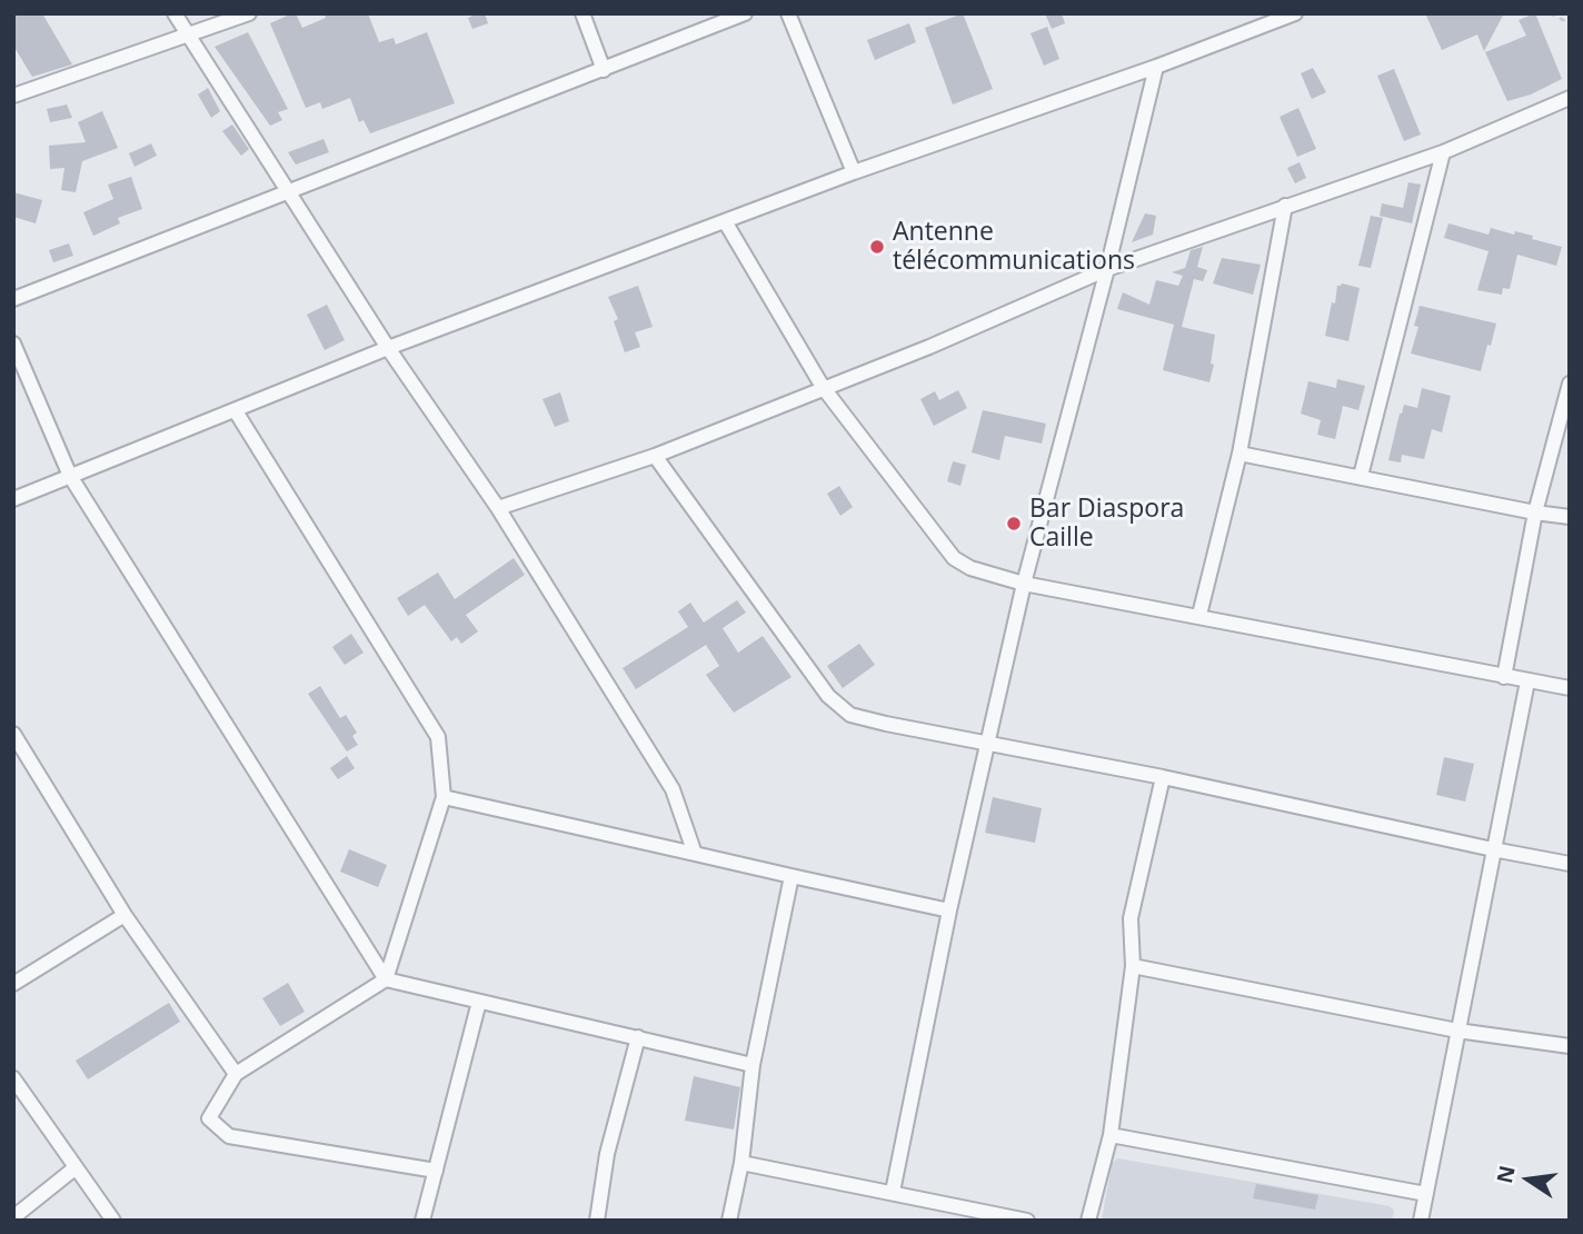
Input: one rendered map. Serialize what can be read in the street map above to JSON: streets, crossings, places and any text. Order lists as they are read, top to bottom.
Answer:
{
  "places": ["Antenne télécommunications", "Bar Diaspora Caille"],
  "north": "left"
}
